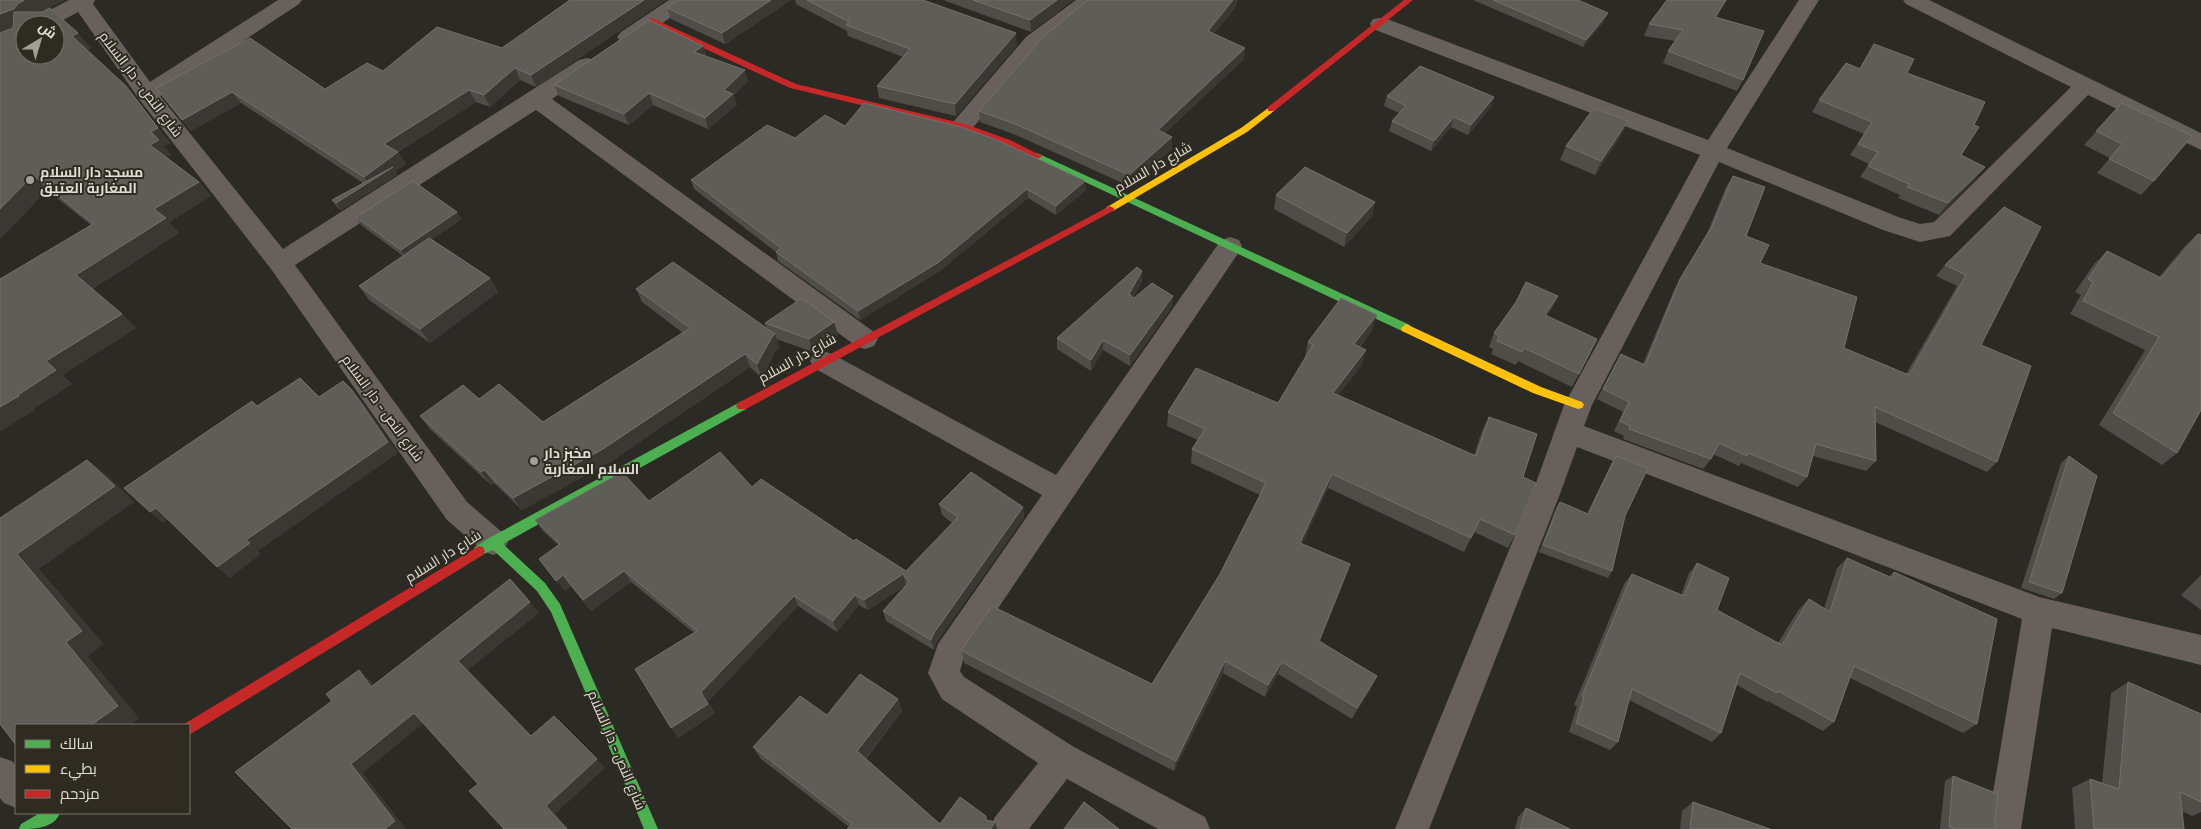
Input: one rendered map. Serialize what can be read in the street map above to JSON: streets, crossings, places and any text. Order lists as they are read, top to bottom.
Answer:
{
  "streets": {
    "street": ["شارع النص - دار السلام", "شارع دار السلام"]
  },
  "crossings": [
    ["شارع النص - دار السلام", "شارع دار السلام"]
  ],
  "places": ["مسجد دار السلام المغاربة العتيق", "مخبز دار السلام المغاربة"],
  "legend": ["سالك", "بطيء", "مزدحم"],
  "north": "top right"
}
